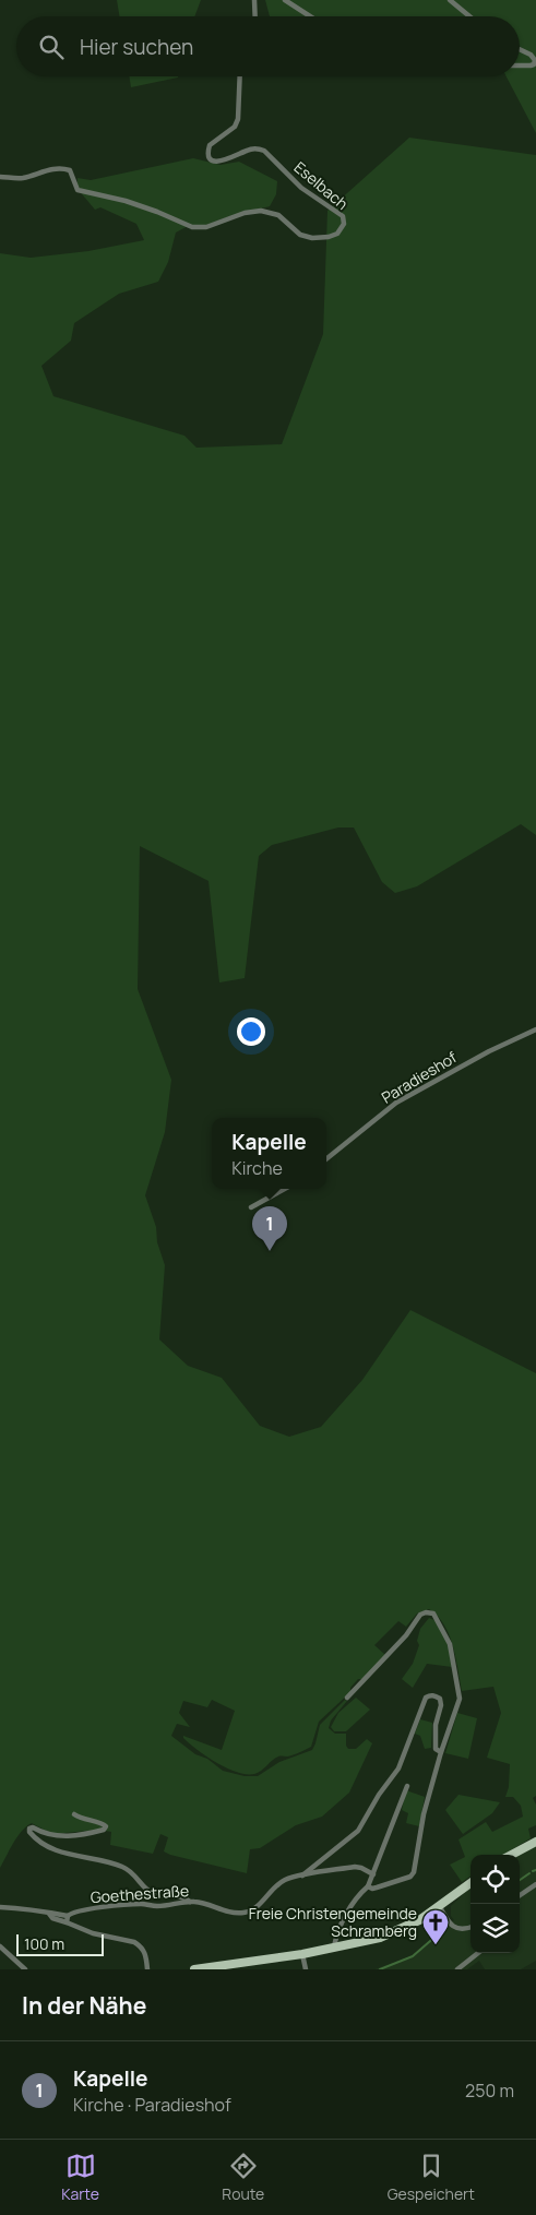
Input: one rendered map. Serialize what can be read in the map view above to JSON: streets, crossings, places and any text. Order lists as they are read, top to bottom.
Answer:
{
  "streets": {
    "street": ["Eselbach", "Paradieshof", "Goethestraße"]
  },
  "places": {
    "church": ["Freie Christengemeinde Schramberg"]
  },
  "scale_bar": "100 m",
  "page": {
    "search": "Hier suchen",
    "popup": ["Kapelle", "Kirche"],
    "pins": "1",
    "scale": "100 m",
    "heading": "In der Nähe",
    "list": [
      {
        "mark": "1",
        "name": "Kapelle",
        "note": "Kirche · Paradieshof",
        "value": "250 m"
      }
    ],
    "nav": ["Karte", "Route", "Gespeichert"]
  }
}
